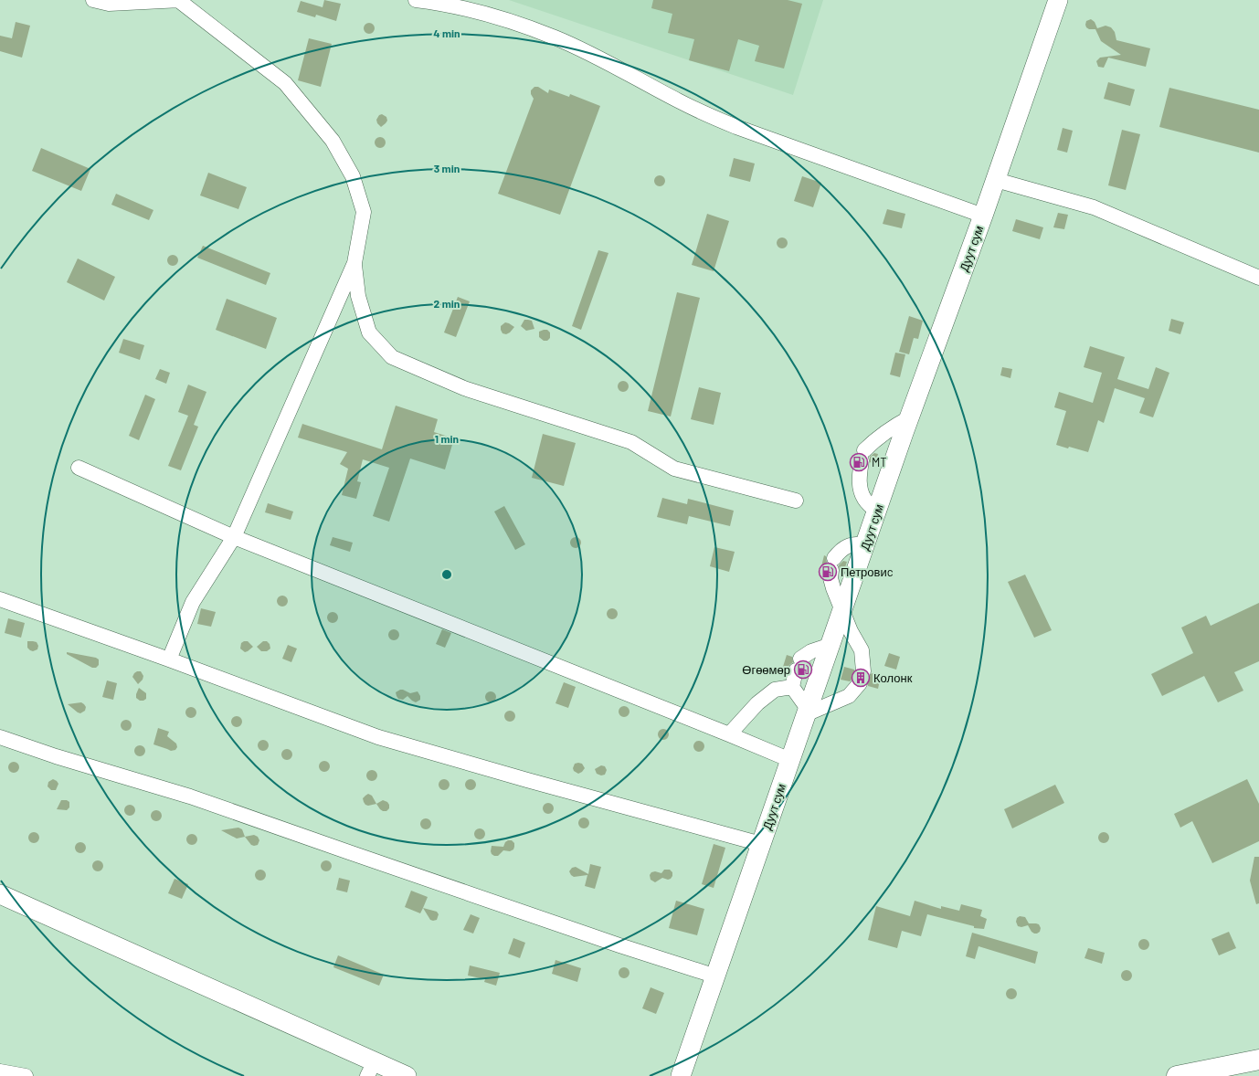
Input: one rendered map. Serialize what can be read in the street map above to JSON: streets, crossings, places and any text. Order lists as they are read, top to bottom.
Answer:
{
  "streets": {
    "main road": ["Дуут сум"]
  },
  "places": {
    "fuel station": ["MT", "Петровиc", "Өгөөмөр"],
    "building": ["Колонк"]
  },
  "rings": [
    "4 min",
    "3 min",
    "2 min",
    "1 min"
  ]
}
